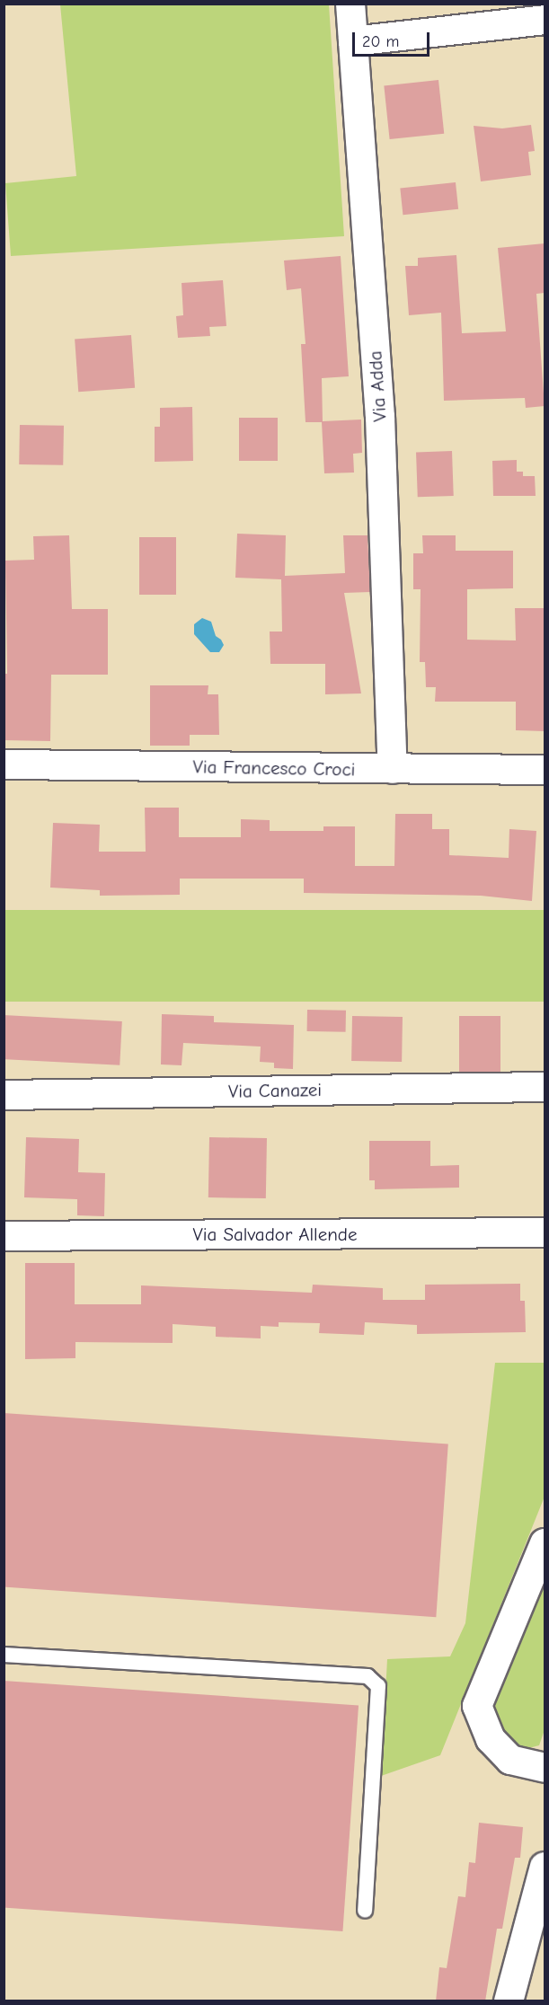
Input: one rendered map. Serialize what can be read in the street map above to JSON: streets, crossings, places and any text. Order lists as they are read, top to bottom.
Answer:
{
  "streets": {
    "street": [
      "Via Adda",
      "Via Francesco Croci",
      "Via Canazei",
      "Via Salvador Allende"
    ]
  },
  "crossings": [
    ["Via Adda", "Via Francesco Croci"]
  ],
  "scale_bar": "20 m"
}
